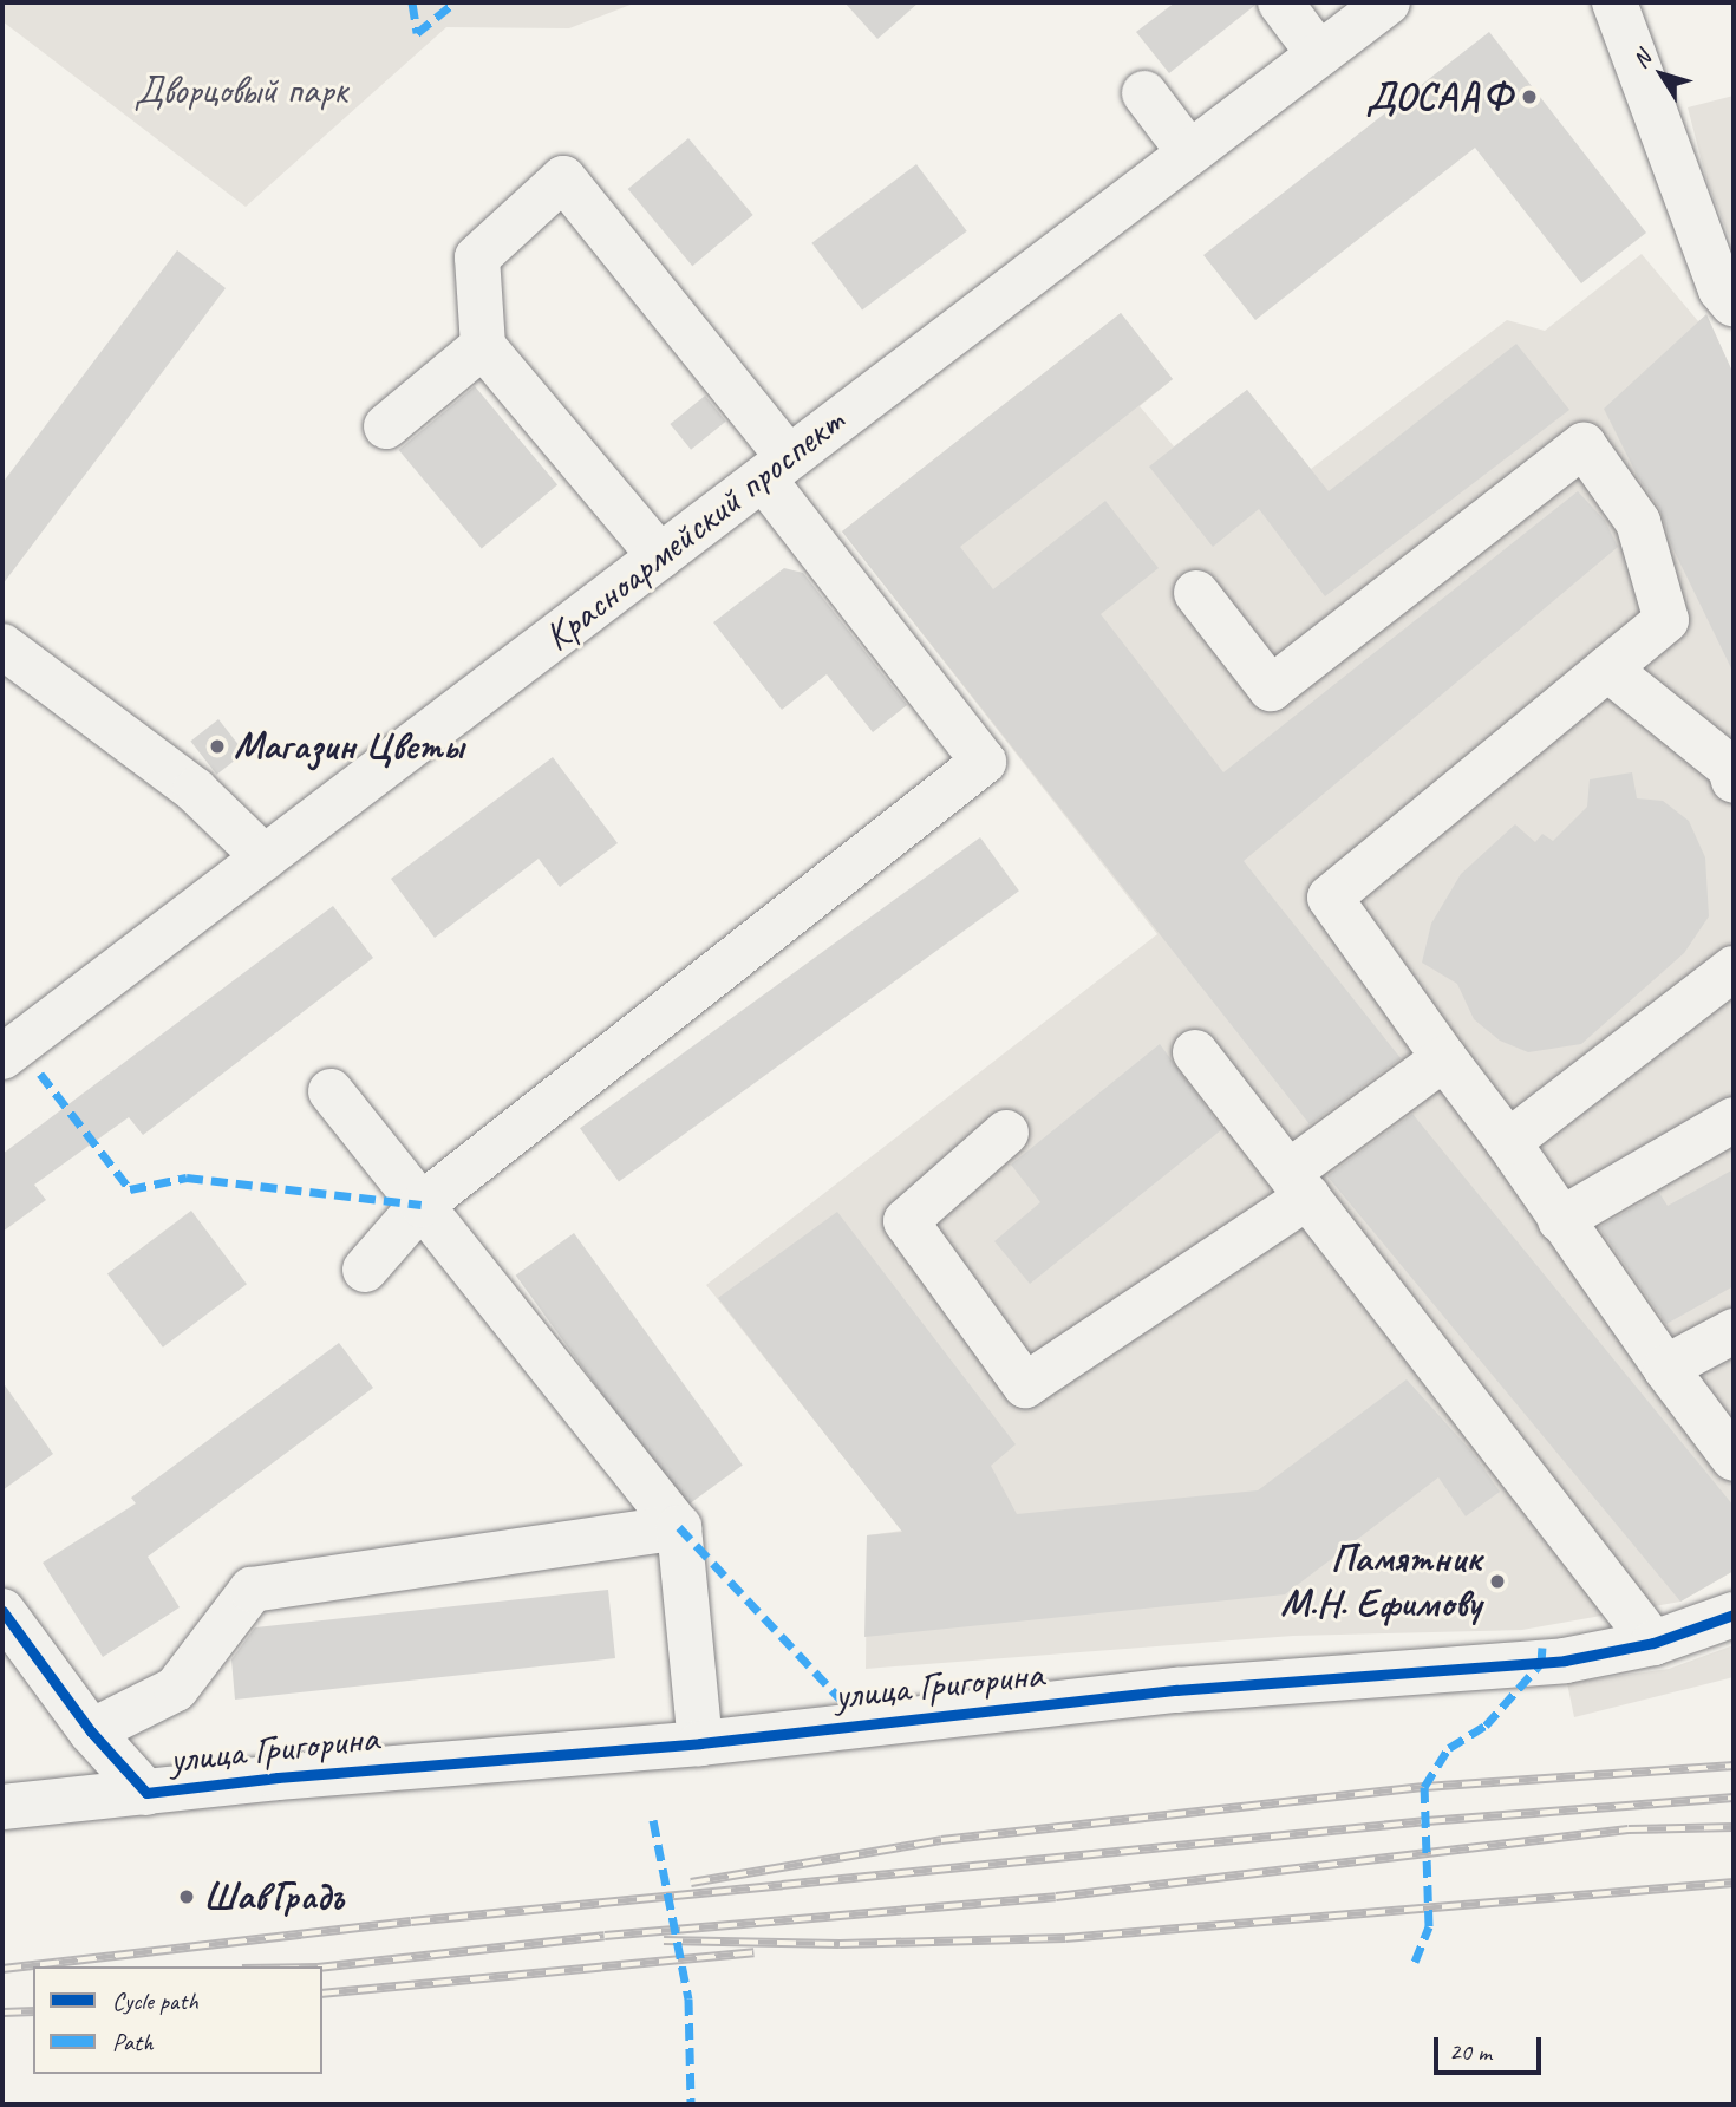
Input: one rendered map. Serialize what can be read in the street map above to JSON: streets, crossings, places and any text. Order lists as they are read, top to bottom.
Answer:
{
  "streets": {
    "street": ["Красноармейский проспект", "улица Григорина"]
  },
  "parks": ["Дворцовый парк"],
  "places": [
    "ДОСААФ",
    "Магазин Цветы",
    "Памятник М.Н. Ефимову",
    "ШавГрадъ"
  ],
  "legend": ["Cycle path", "Path"],
  "scale_bar": "20 m",
  "north": "top left"
}
